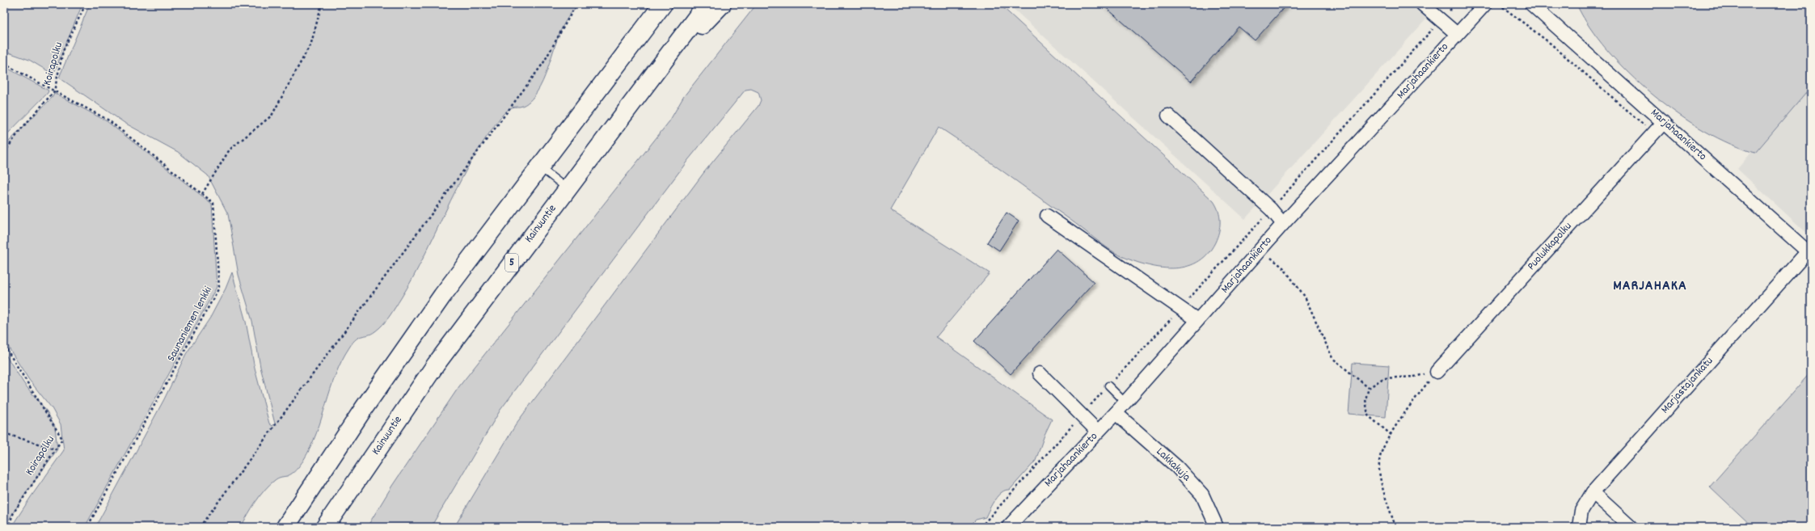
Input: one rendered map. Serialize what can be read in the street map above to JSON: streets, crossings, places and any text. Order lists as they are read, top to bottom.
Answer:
{
  "streets": {
    "highway": ["Kainuuntie", "5"],
    "street": [
      "Marjahaankierto",
      "Puolukkapolku",
      "Marjastajankatu",
      "Lakkakuja"
    ],
    "path": ["Koirapolku", "Saunaniemen lenkki"]
  },
  "crossings": [
    ["Koirapolku", "Saunaniemen lenkki"],
    ["Marjahaankierto", "Puolukkapolku"],
    ["Marjahaankierto", "Marjastajankatu"],
    ["Marjahaankierto", "Lakkakuja"]
  ],
  "districts": ["MARJAHAKA"]
}
